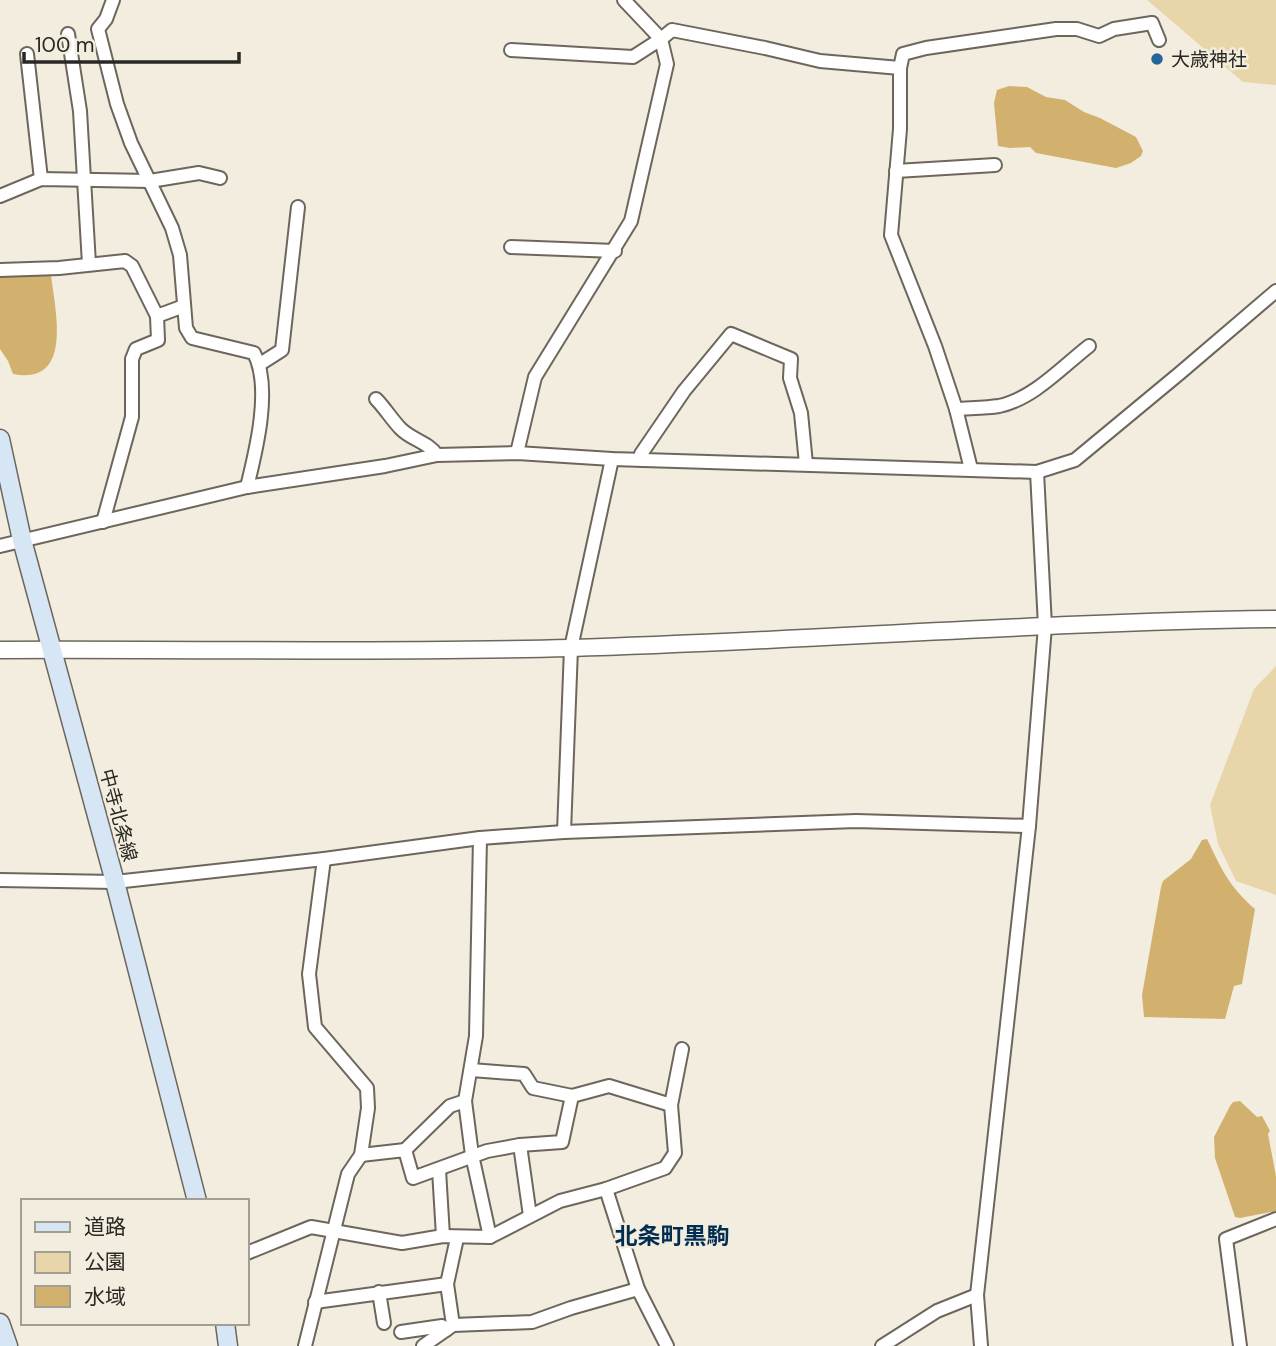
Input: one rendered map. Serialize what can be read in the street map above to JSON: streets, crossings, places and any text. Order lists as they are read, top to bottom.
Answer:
{
  "streets": {
    "main road": ["中寺北条線"]
  },
  "districts": ["北条町黒駒"],
  "places": ["大歳神社"],
  "legend": ["道路", "公園", "水域"],
  "scale_bar": "100 m"
}
